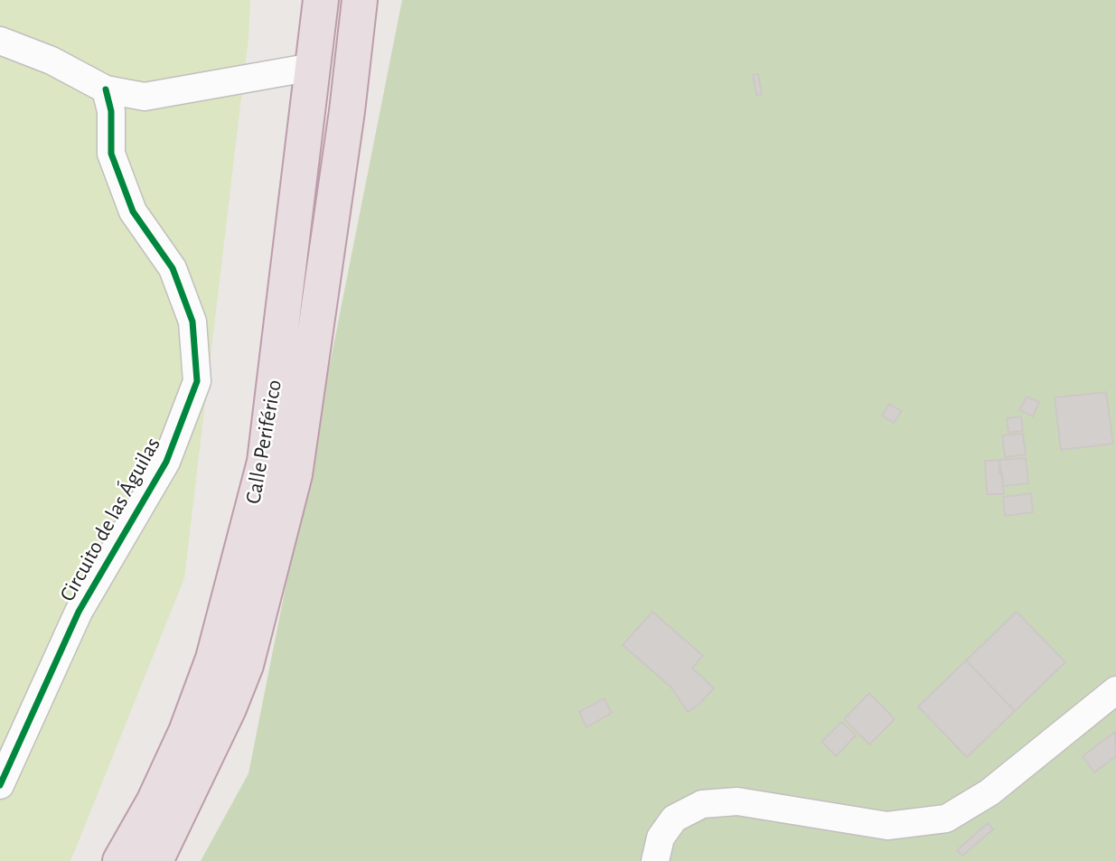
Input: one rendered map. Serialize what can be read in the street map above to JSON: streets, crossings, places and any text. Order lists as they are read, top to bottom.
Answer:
{
  "streets": {
    "highway": ["Calle Periférico"],
    "street": ["Circuito de las Águilas"]
  }
}
